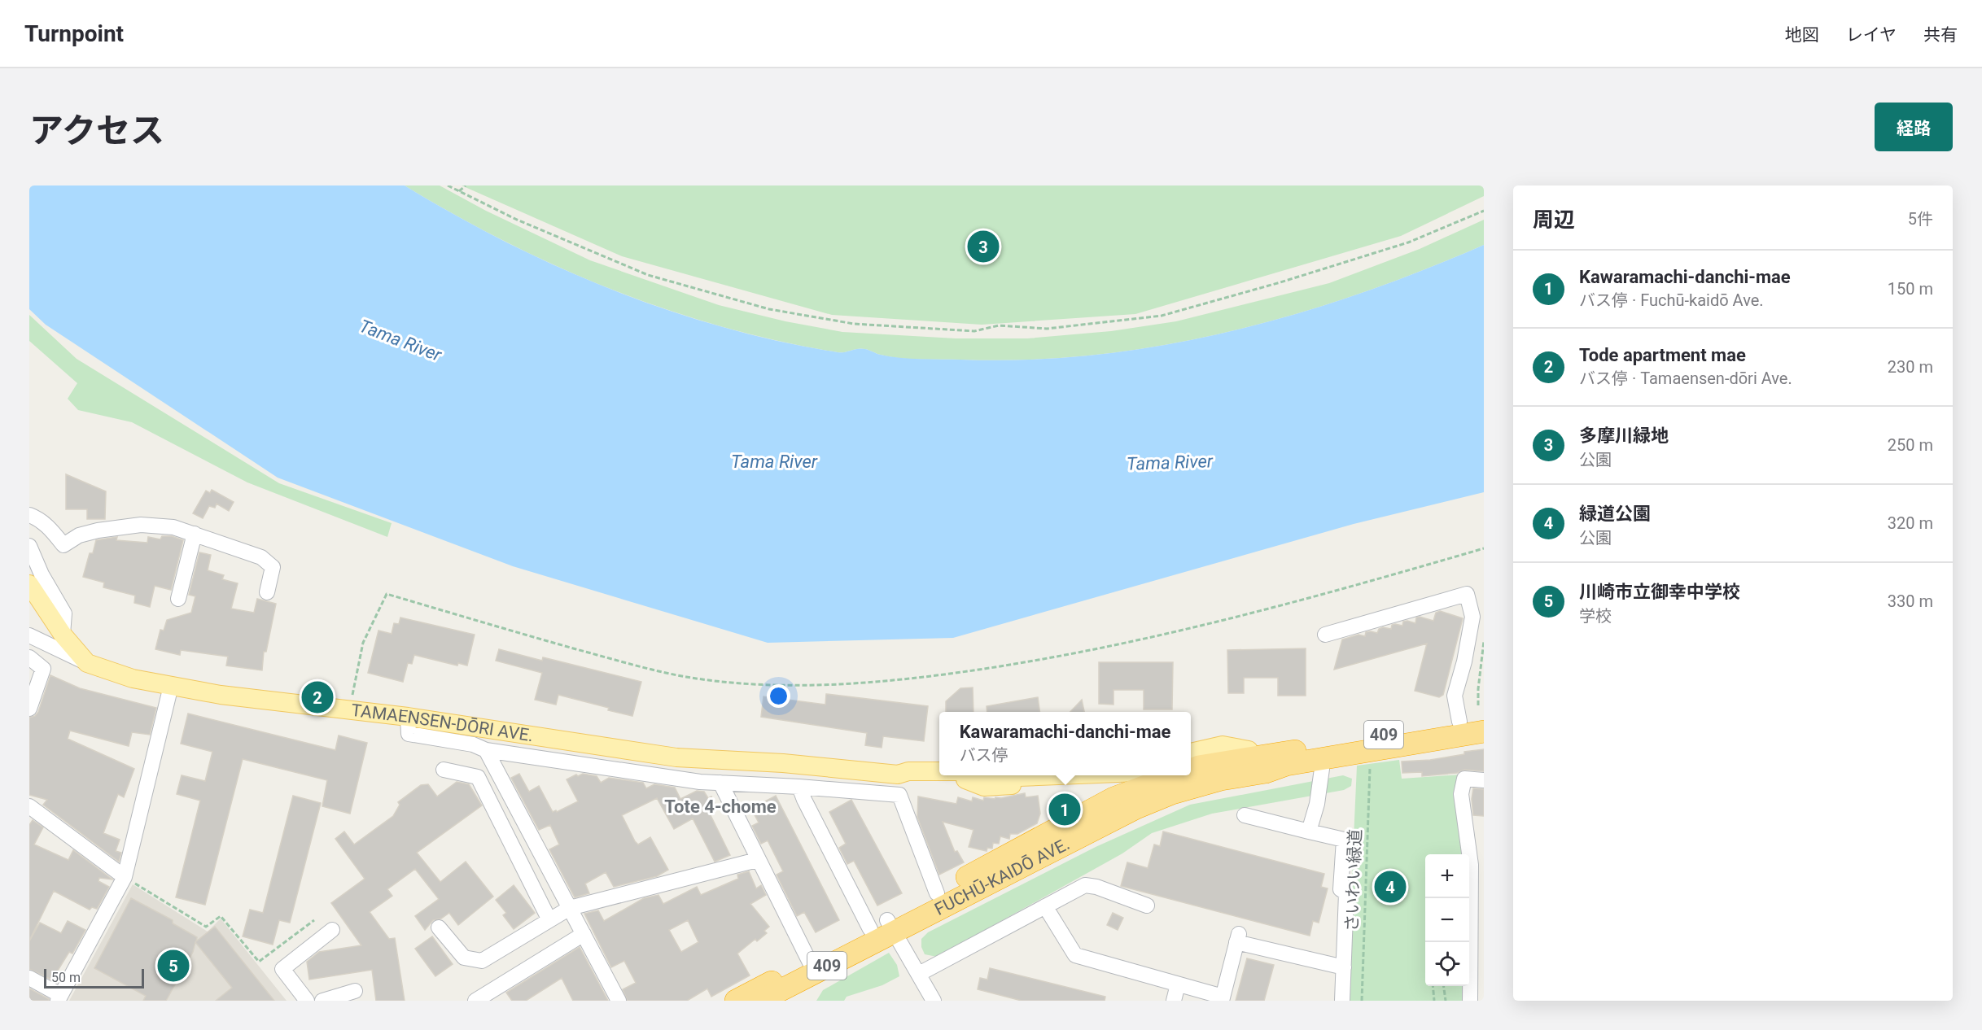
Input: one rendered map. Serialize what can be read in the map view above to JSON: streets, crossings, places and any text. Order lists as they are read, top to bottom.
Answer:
{
  "streets": {
    "highway": ["409", "FUCHŪ-KAIDŌ AVE."],
    "main road": ["TAMAENSEN-DŌRI AVE."],
    "path": ["さいわい緑道"]
  },
  "districts": ["Tote 4-chome"],
  "water": ["Tama River"],
  "scale_bar": "50 m",
  "page": {
    "header": "Turnpoint",
    "nav": ["地図", "レイヤ", "共有"],
    "title": "アクセス",
    "buttons": "経路",
    "heading": ["周辺", "5件"],
    "pins": [
      "3",
      "2",
      "1",
      "4",
      "5"
    ],
    "list": [
      {
        "mark": "1",
        "name": "Kawaramachi-danchi-mae",
        "note": "バス停 · Fuchū-kaidō Ave.",
        "value": "150 m"
      },
      {
        "mark": "2",
        "name": "Tode apartment mae",
        "note": "バス停 · Tamaensen-dōri Ave.",
        "value": "230 m"
      },
      {
        "mark": "3",
        "name": "多摩川緑地",
        "note": "公園",
        "value": "250 m"
      },
      {
        "mark": "4",
        "name": "緑道公園",
        "note": "公園",
        "value": "320 m"
      },
      {
        "mark": "5",
        "name": "川崎市立御幸中学校",
        "note": "学校",
        "value": "330 m"
      }
    ],
    "popup": ["Kawaramachi-danchi-mae", "バス停"],
    "map_buttons": ["+", "−"],
    "scale": "50 m"
  }
}
